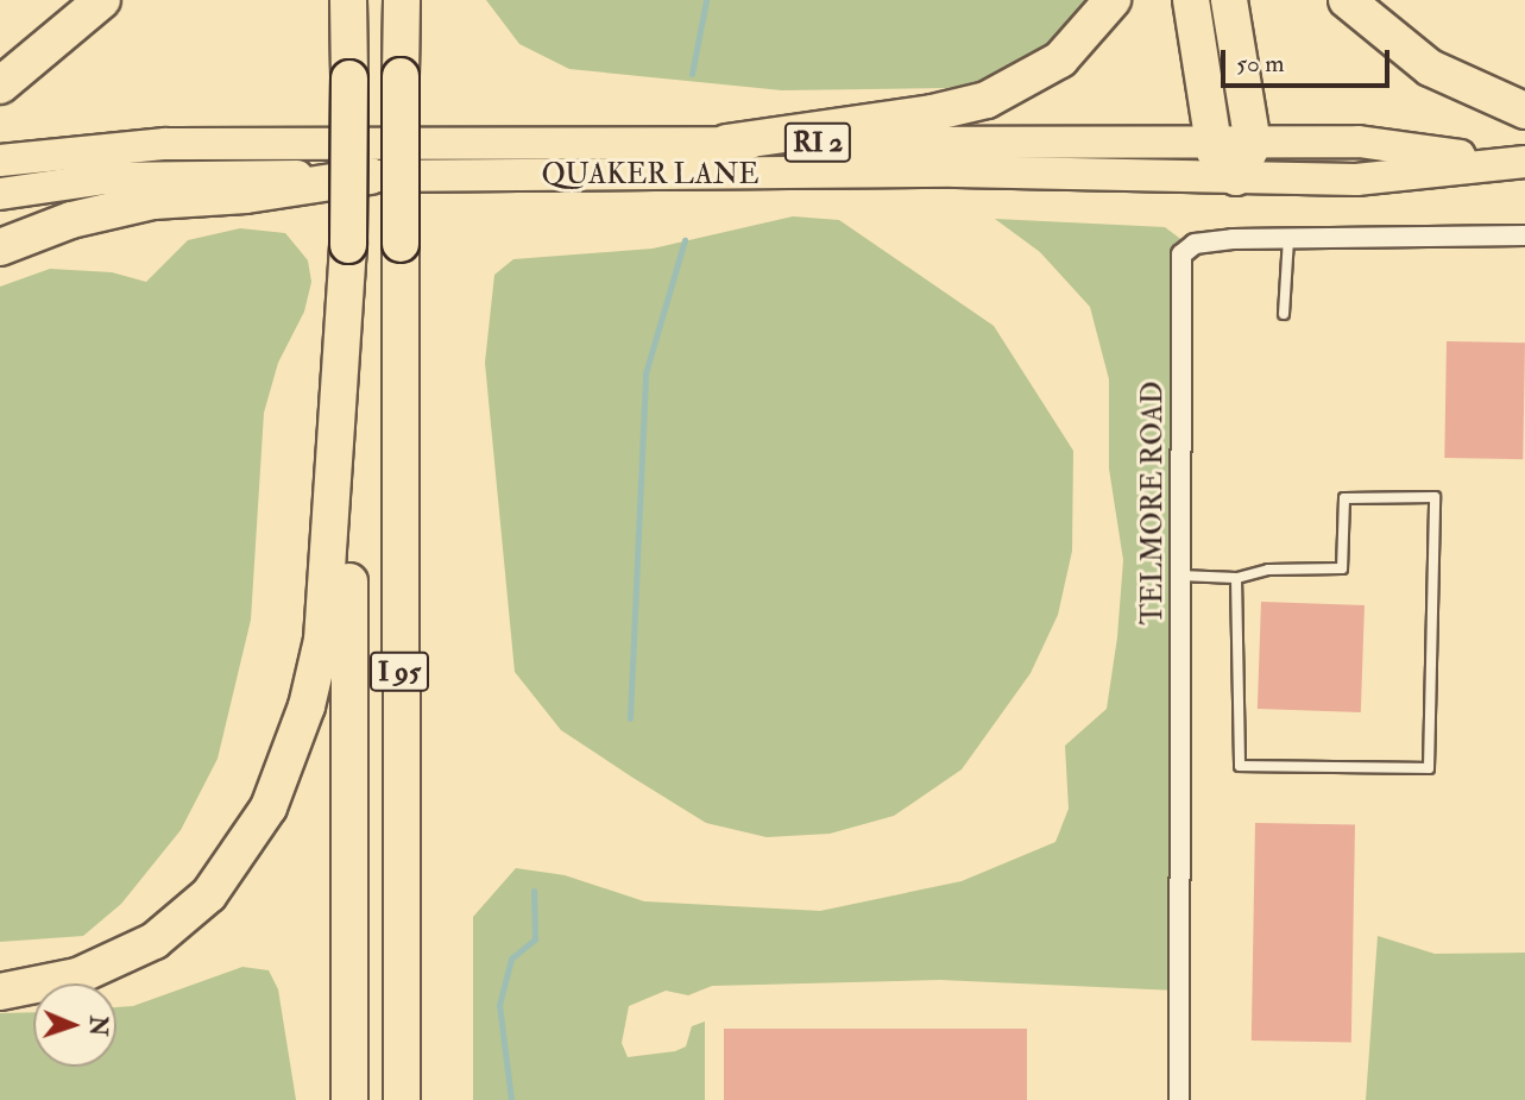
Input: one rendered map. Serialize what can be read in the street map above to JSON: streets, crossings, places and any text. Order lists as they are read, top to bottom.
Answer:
{
  "streets": {
    "highway": ["I 95"],
    "main road": ["RI 2", "QUAKER LANE"],
    "street": ["TELMORE ROAD"]
  },
  "scale_bar": "50 m",
  "north": "right"
}
